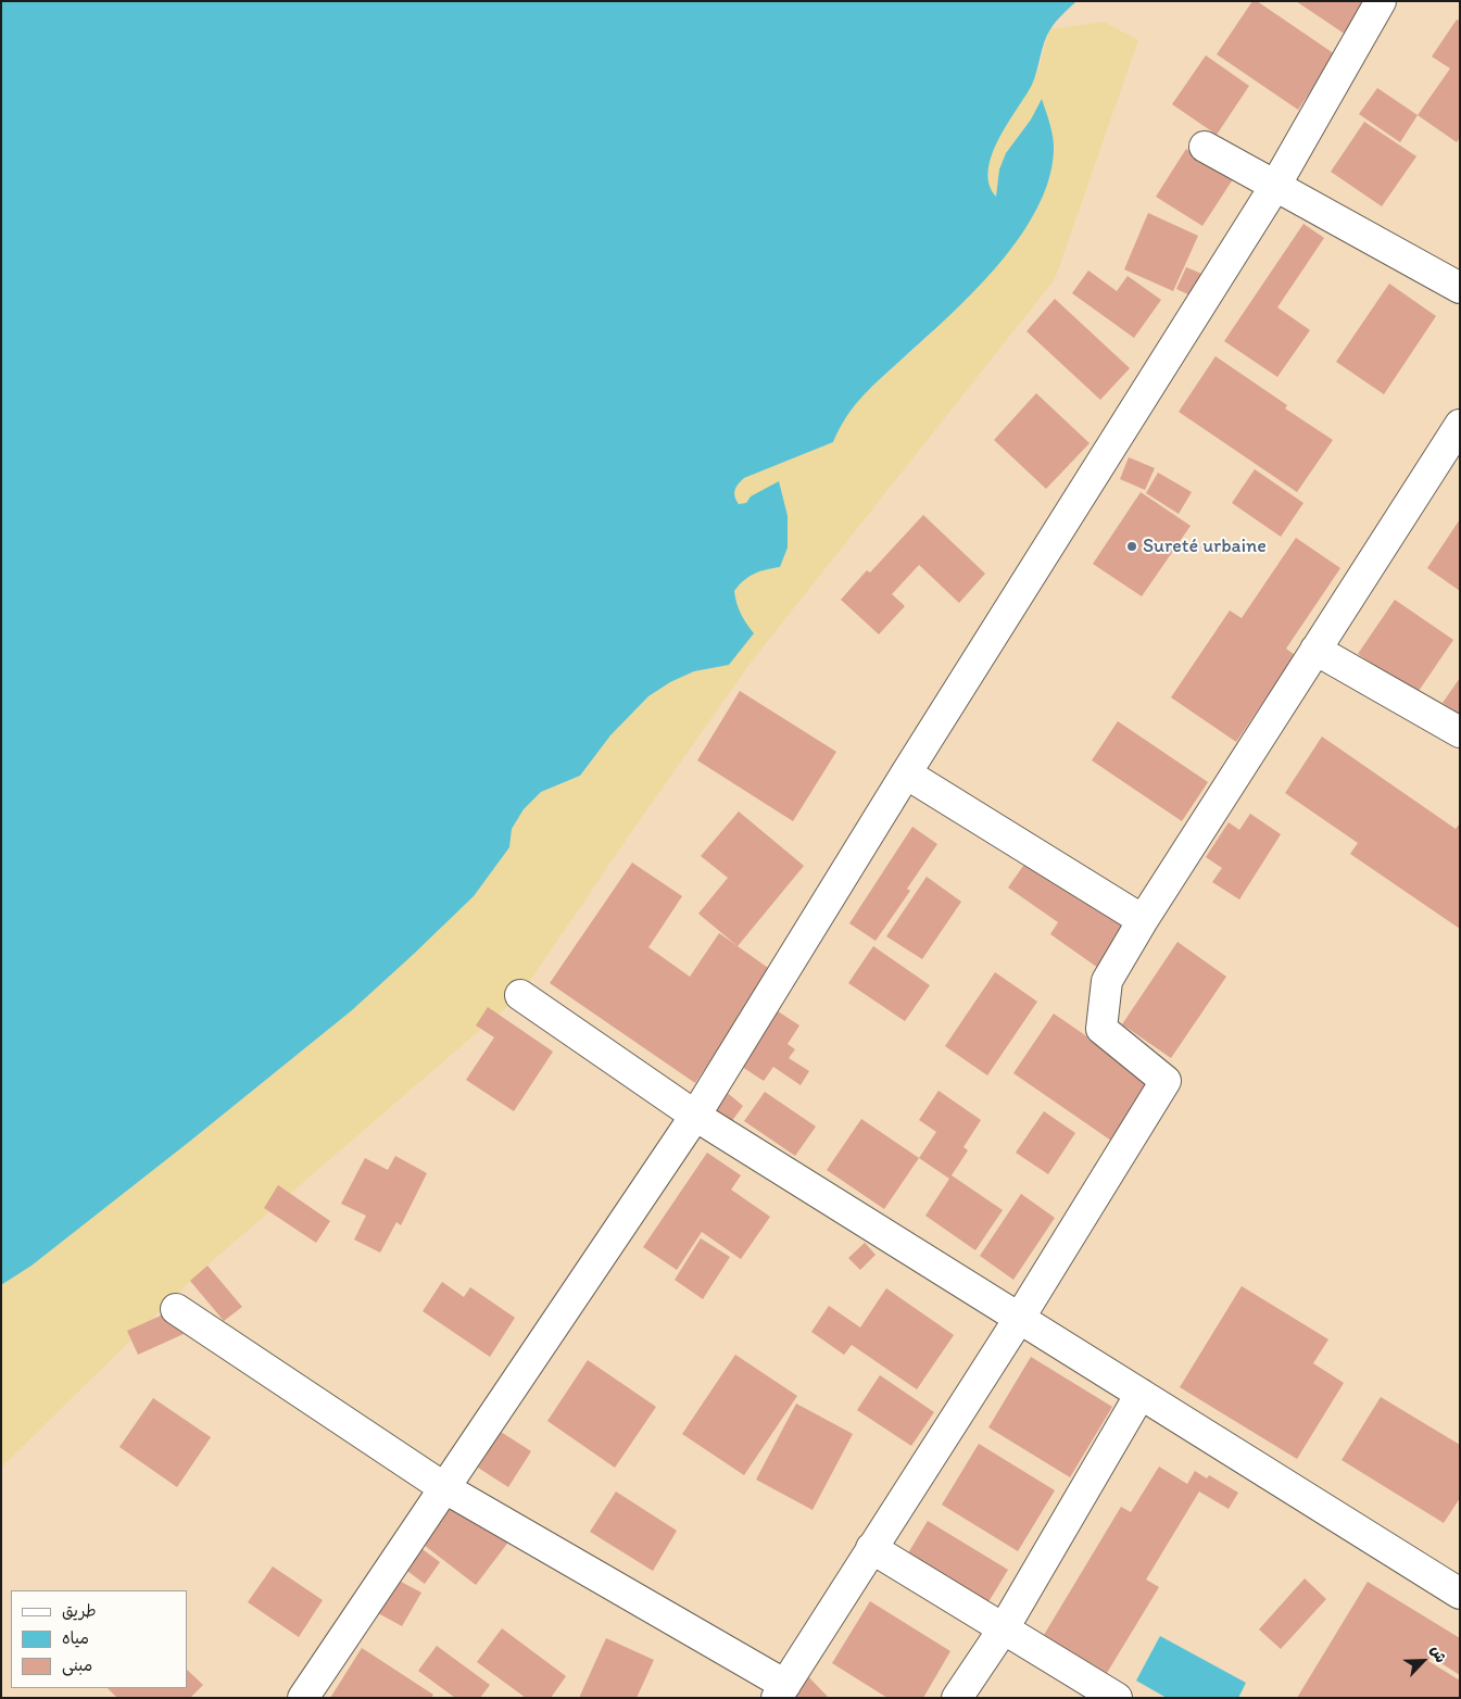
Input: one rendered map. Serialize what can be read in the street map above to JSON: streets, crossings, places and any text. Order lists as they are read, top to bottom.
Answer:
{
  "places": ["Sureté urbaine"],
  "legend": ["طريق", "مياه", "مبنى"],
  "north": "top right"
}
